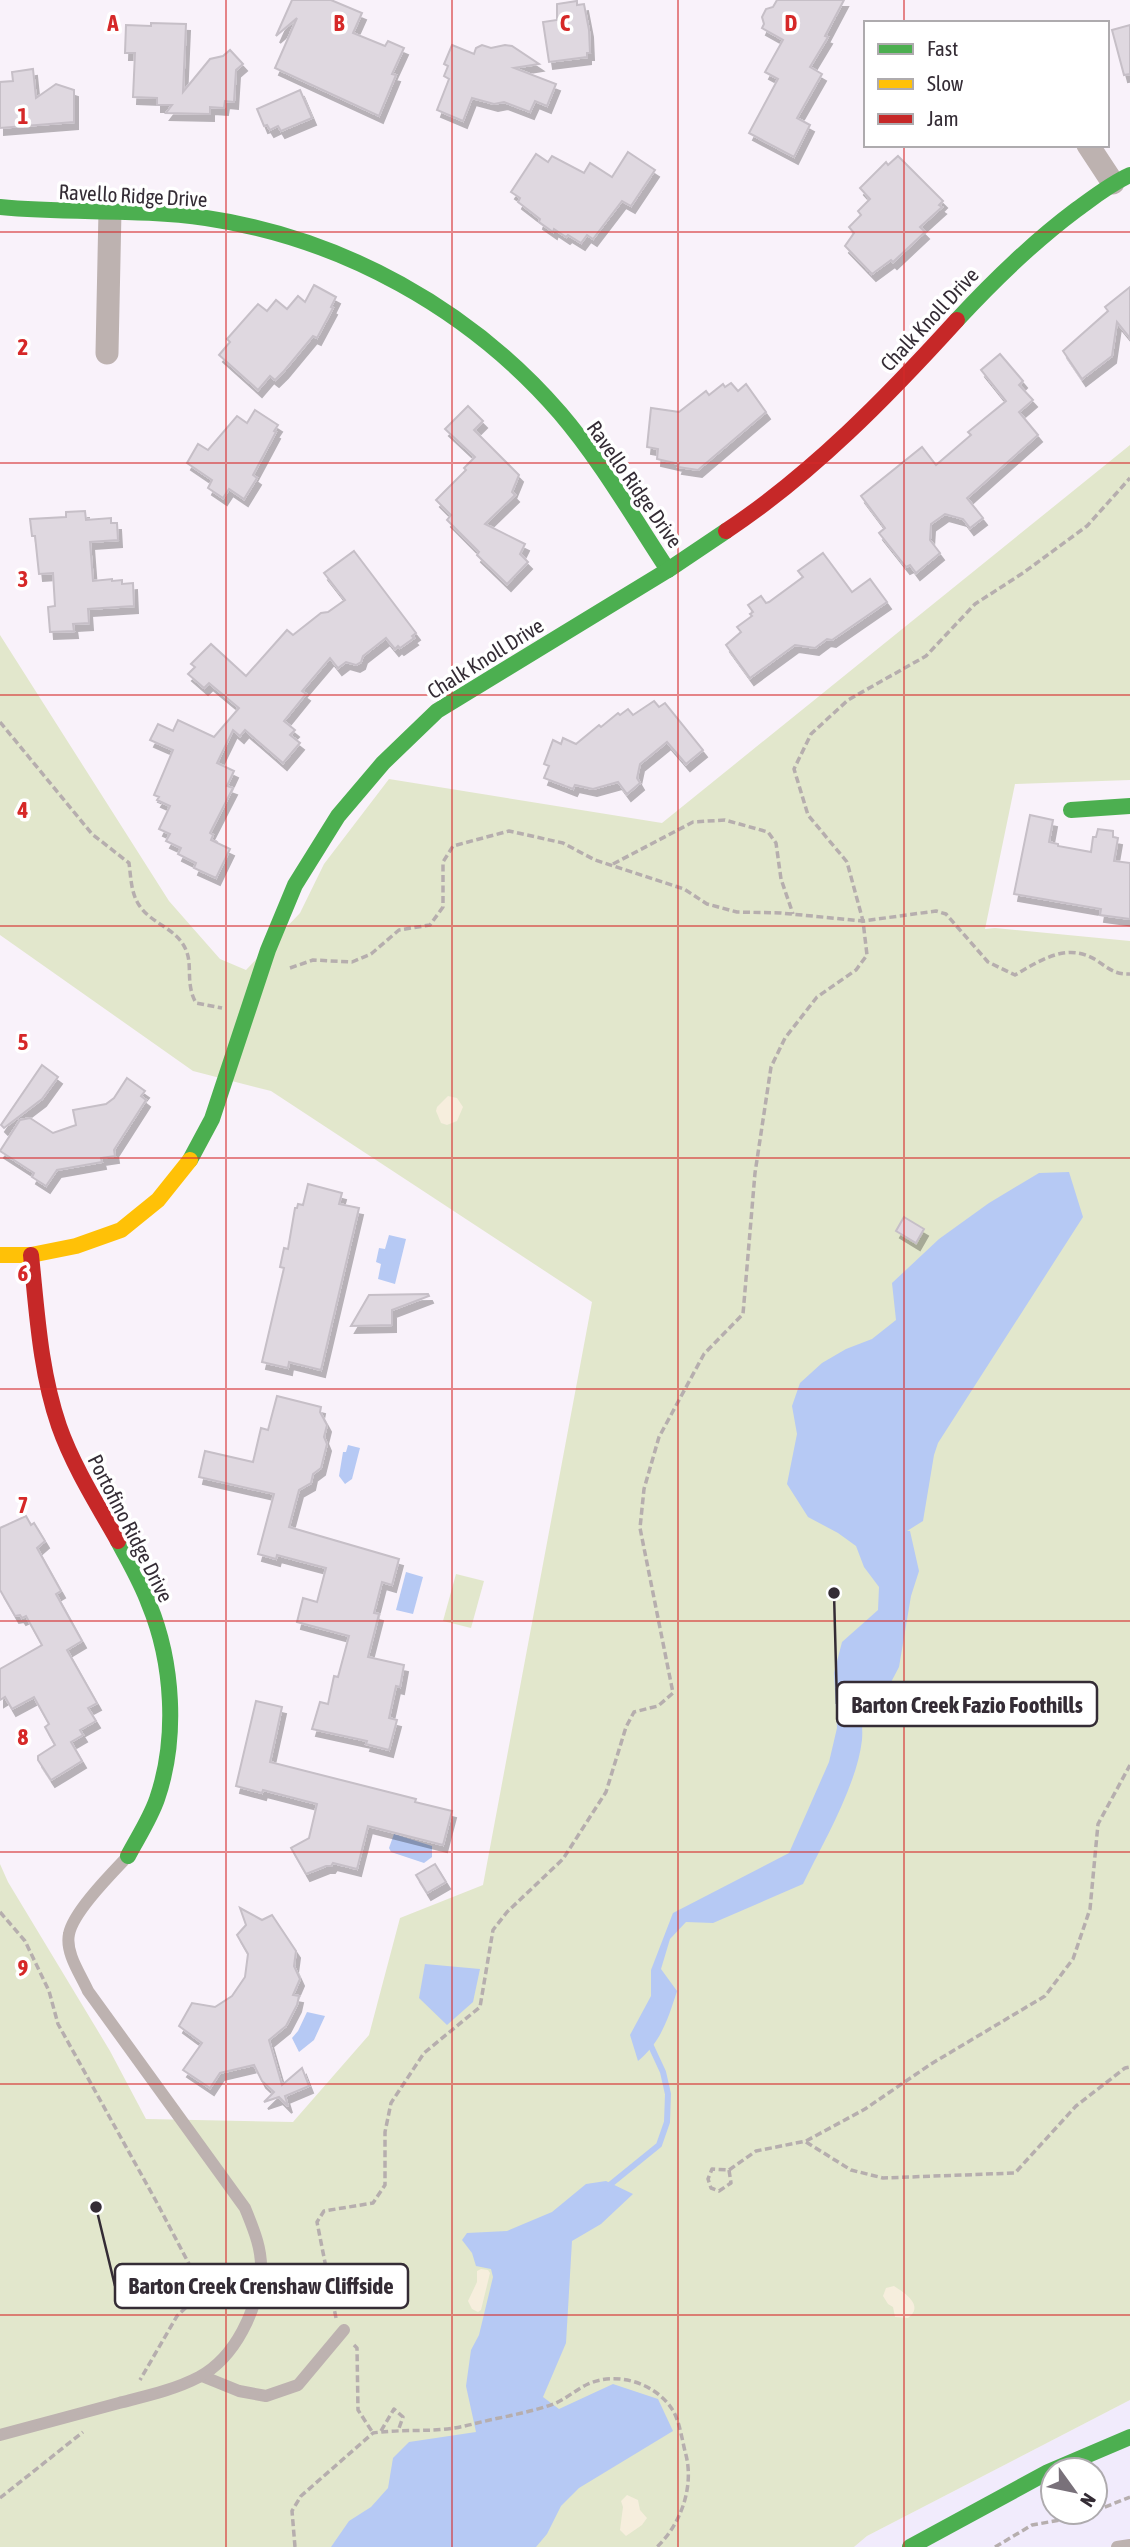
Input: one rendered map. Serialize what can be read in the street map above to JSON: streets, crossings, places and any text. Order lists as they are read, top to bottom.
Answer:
{
  "streets": {
    "street": ["Ravello Ridge Drive", "Chalk Knoll Drive", "Portofino Ridge Drive"]
  },
  "crossings": [
    ["Ravello Ridge Drive", "Chalk Knoll Drive"],
    ["Chalk Knoll Drive", "Portofino Ridge Drive"]
  ],
  "places": ["Barton Creek Fazio Foothills", "Barton Creek Crenshaw Cliffside"],
  "legend": ["Fast", "Slow", "Jam"],
  "north": "bottom right",
  "grid": {
    "columns": [
      "A",
      "B",
      "C",
      "D"
    ],
    "rows": [
      "1",
      "2",
      "3",
      "4",
      "5",
      "6",
      "7",
      "8",
      "9"
    ]
  }
}
